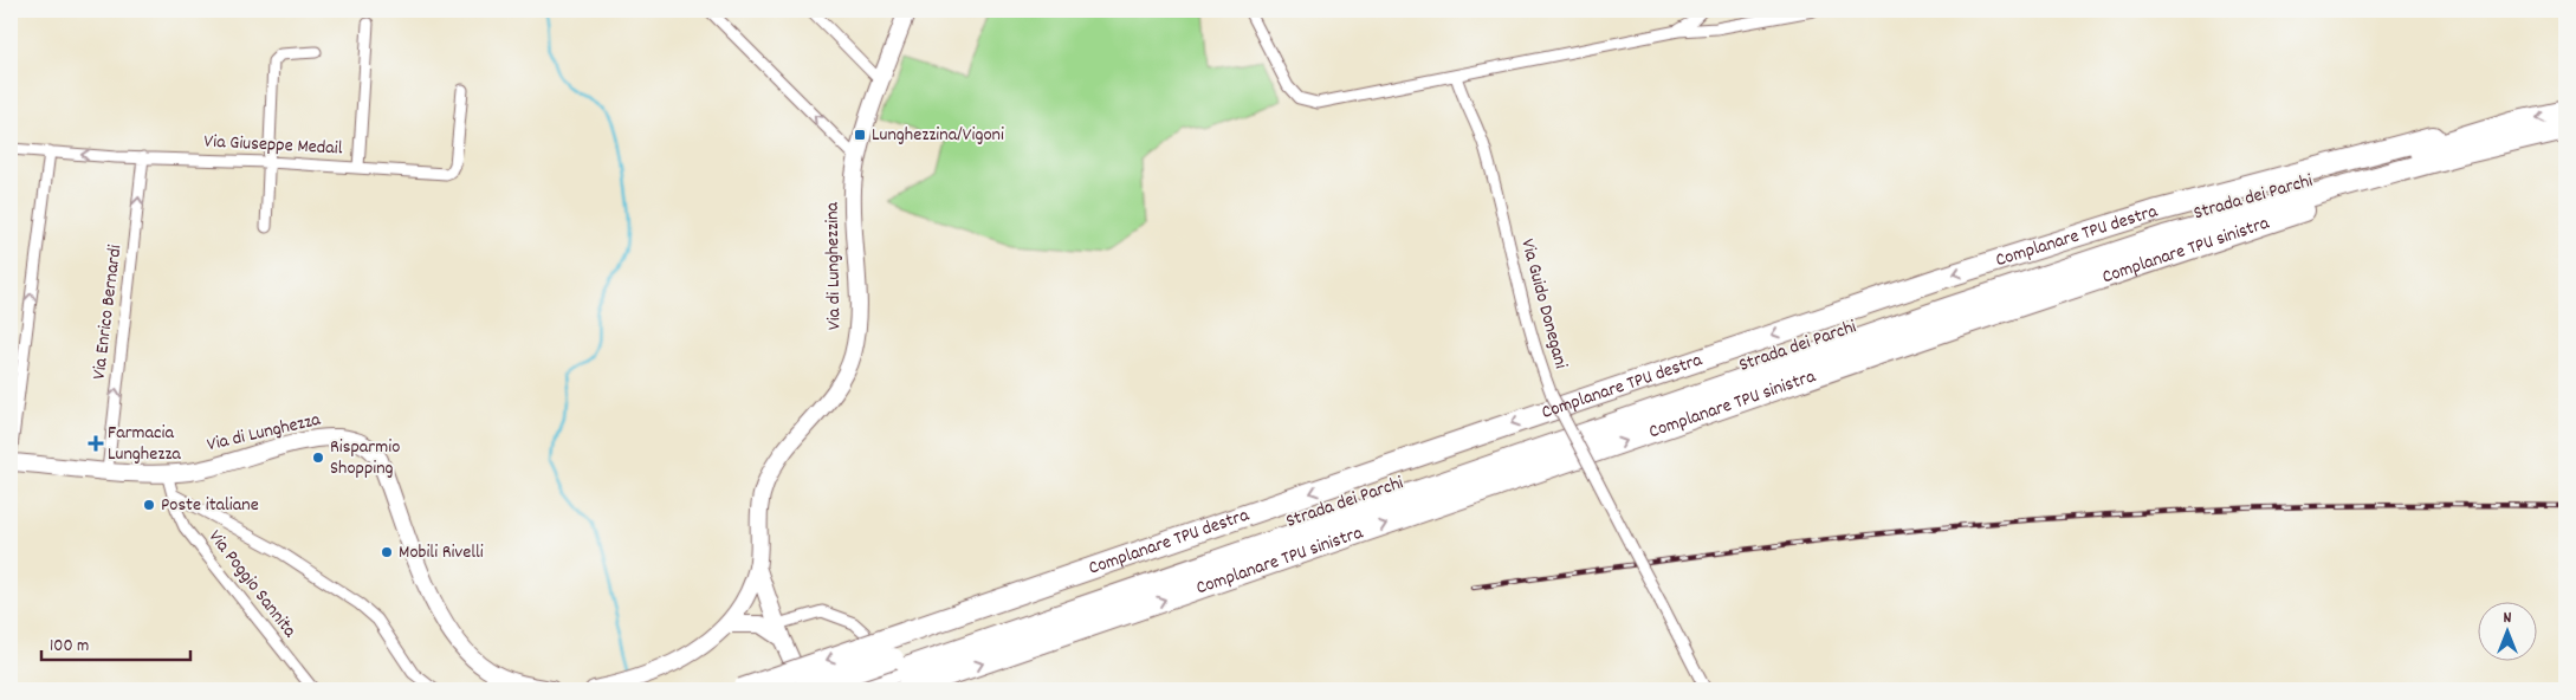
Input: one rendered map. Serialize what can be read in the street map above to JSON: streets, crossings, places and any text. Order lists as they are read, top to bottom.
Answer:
{
  "streets": {
    "highway": ["Strada dei Parchi", "Complanare TPU sinistra"],
    "street": [
      "Via Giuseppe Medail",
      "Via di Lunghezzina",
      "Via Guido Donegani",
      "Via Enrico Bernardi",
      "Via di Lunghezza",
      "Via Poggio Sannita"
    ]
  },
  "crossings": [
    ["Via Giuseppe Medail", "Via Enrico Bernardi"],
    ["Strada dei Parchi", "Complanare TPU sinistra"],
    ["Via Enrico Bernardi", "Via di Lunghezza"],
    ["Via di Lunghezza", "Via Poggio Sannita"]
  ],
  "one_way": ["Complanare TPU sinistra", "Via Enrico Bernardi"],
  "places": {
    "transit": ["Lunghezzina/Vigoni"],
    "health": ["Farmacia Lunghezza"],
    "other": ["Risparmio Shopping", "Poste italiane", "Mobili Rivelli"]
  },
  "scale_bar": "100 m",
  "north": "top"
}
